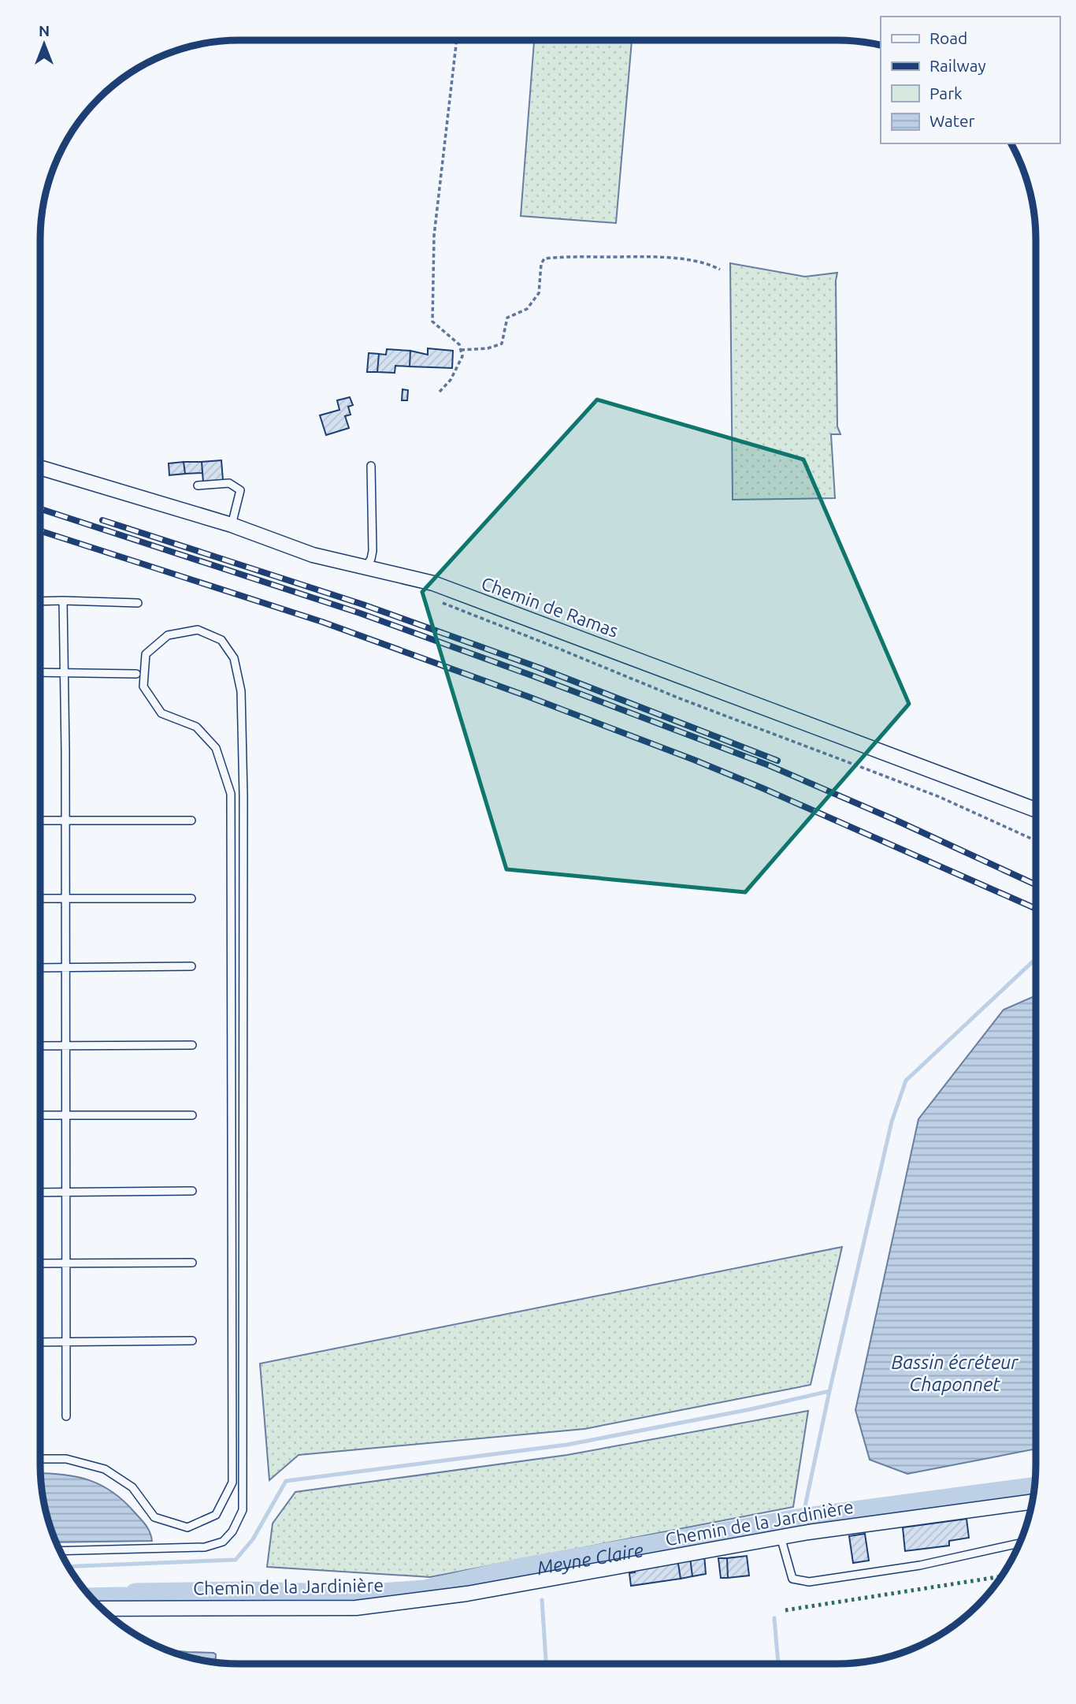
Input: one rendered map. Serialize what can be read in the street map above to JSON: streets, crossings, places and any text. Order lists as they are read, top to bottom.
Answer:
{
  "streets": {
    "street": ["Chemin de Ramas", "Chemin de la Jardinière"]
  },
  "water": ["Bassin écréteur Chaponnet", "Meyne Claire"],
  "legend": [
    "Road",
    "Railway",
    "Park",
    "Water"
  ],
  "north": "top"
}
